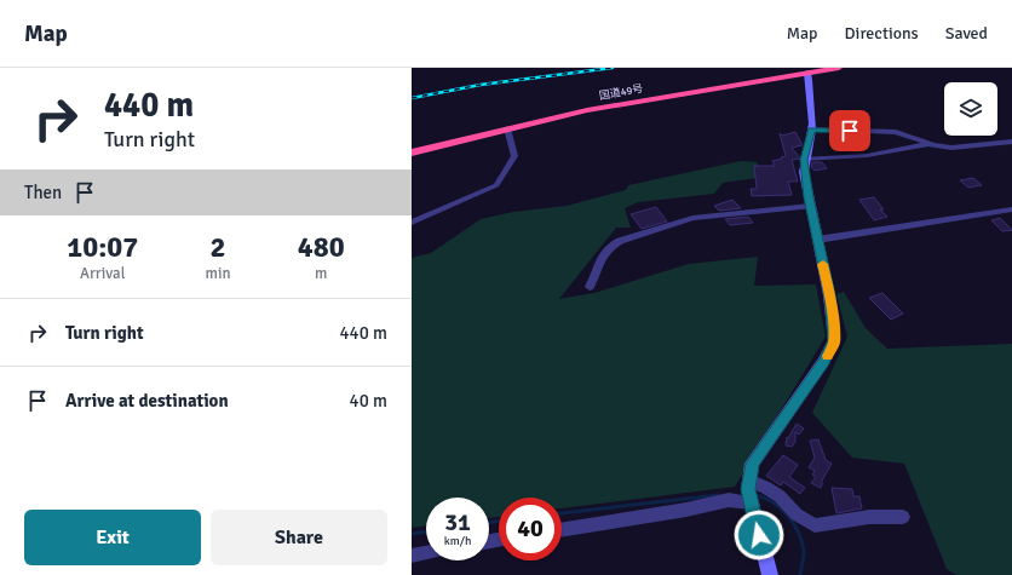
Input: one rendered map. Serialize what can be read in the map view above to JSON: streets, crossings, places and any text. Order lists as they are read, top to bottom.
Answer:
{
  "streets": {
    "highway": ["国道49号"]
  },
  "page": {
    "header": "Map",
    "nav": ["Map", "Directions", "Saved"],
    "turn": ["440 m", "Turn right"],
    "then": "Then",
    "eta": [
      "10:07",
      "Arrival",
      "2",
      "min",
      "480",
      "m"
    ],
    "list": [
      {
        "name": "Turn right",
        "value": "440 m"
      },
      {
        "name": "Arrive at destination",
        "value": "40 m"
      }
    ],
    "speed": "31 km/h",
    "limit": "40",
    "buttons": ["Exit", "Share"]
  }
}
